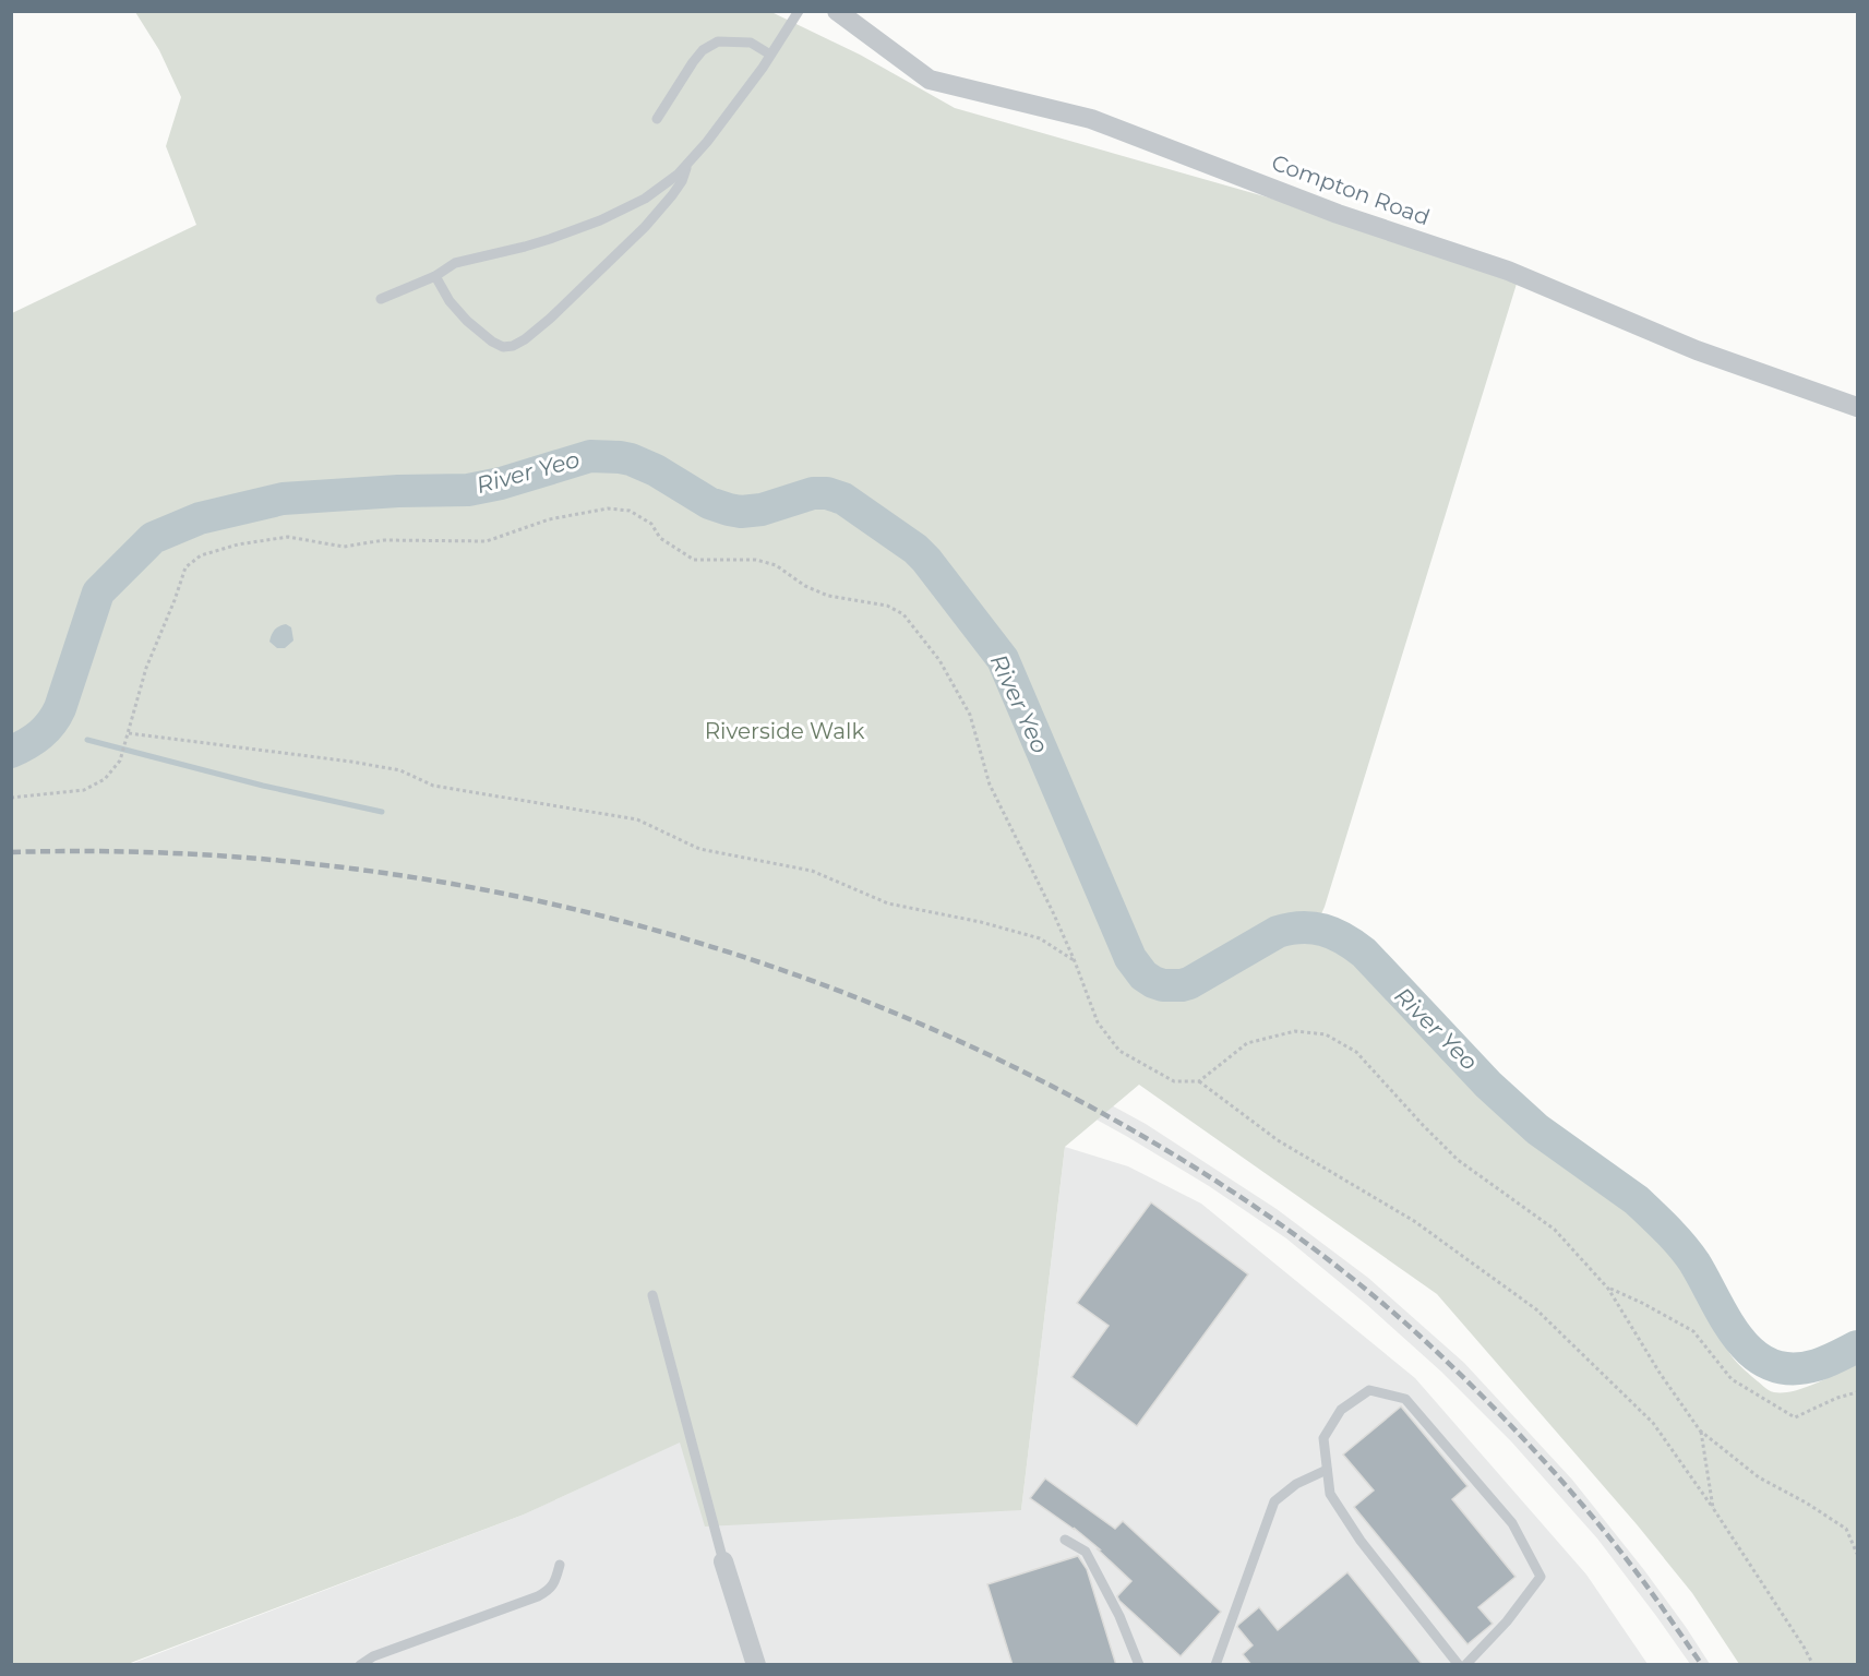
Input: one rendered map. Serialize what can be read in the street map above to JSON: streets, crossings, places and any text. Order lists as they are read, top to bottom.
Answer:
{
  "streets": {
    "street": ["Compton Road"]
  },
  "water": ["River Yeo"],
  "parks": ["Riverside Walk"]
}
